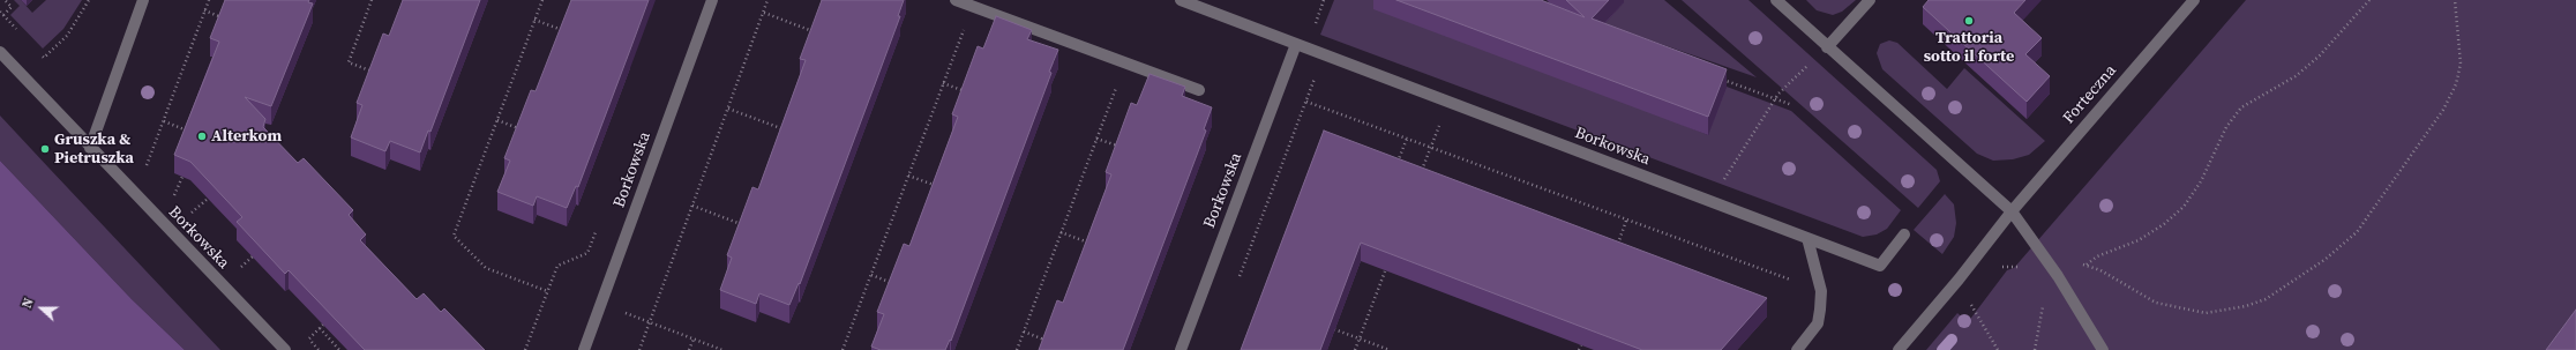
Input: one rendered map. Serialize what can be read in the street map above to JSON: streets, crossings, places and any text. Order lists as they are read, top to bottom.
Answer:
{
  "streets": {
    "street": ["Forteczna", "Borkowska"]
  },
  "places": ["Trattoria sotto il forte", "Alterkom", "Gruszka & Pietruszka"],
  "north": "left"
}
